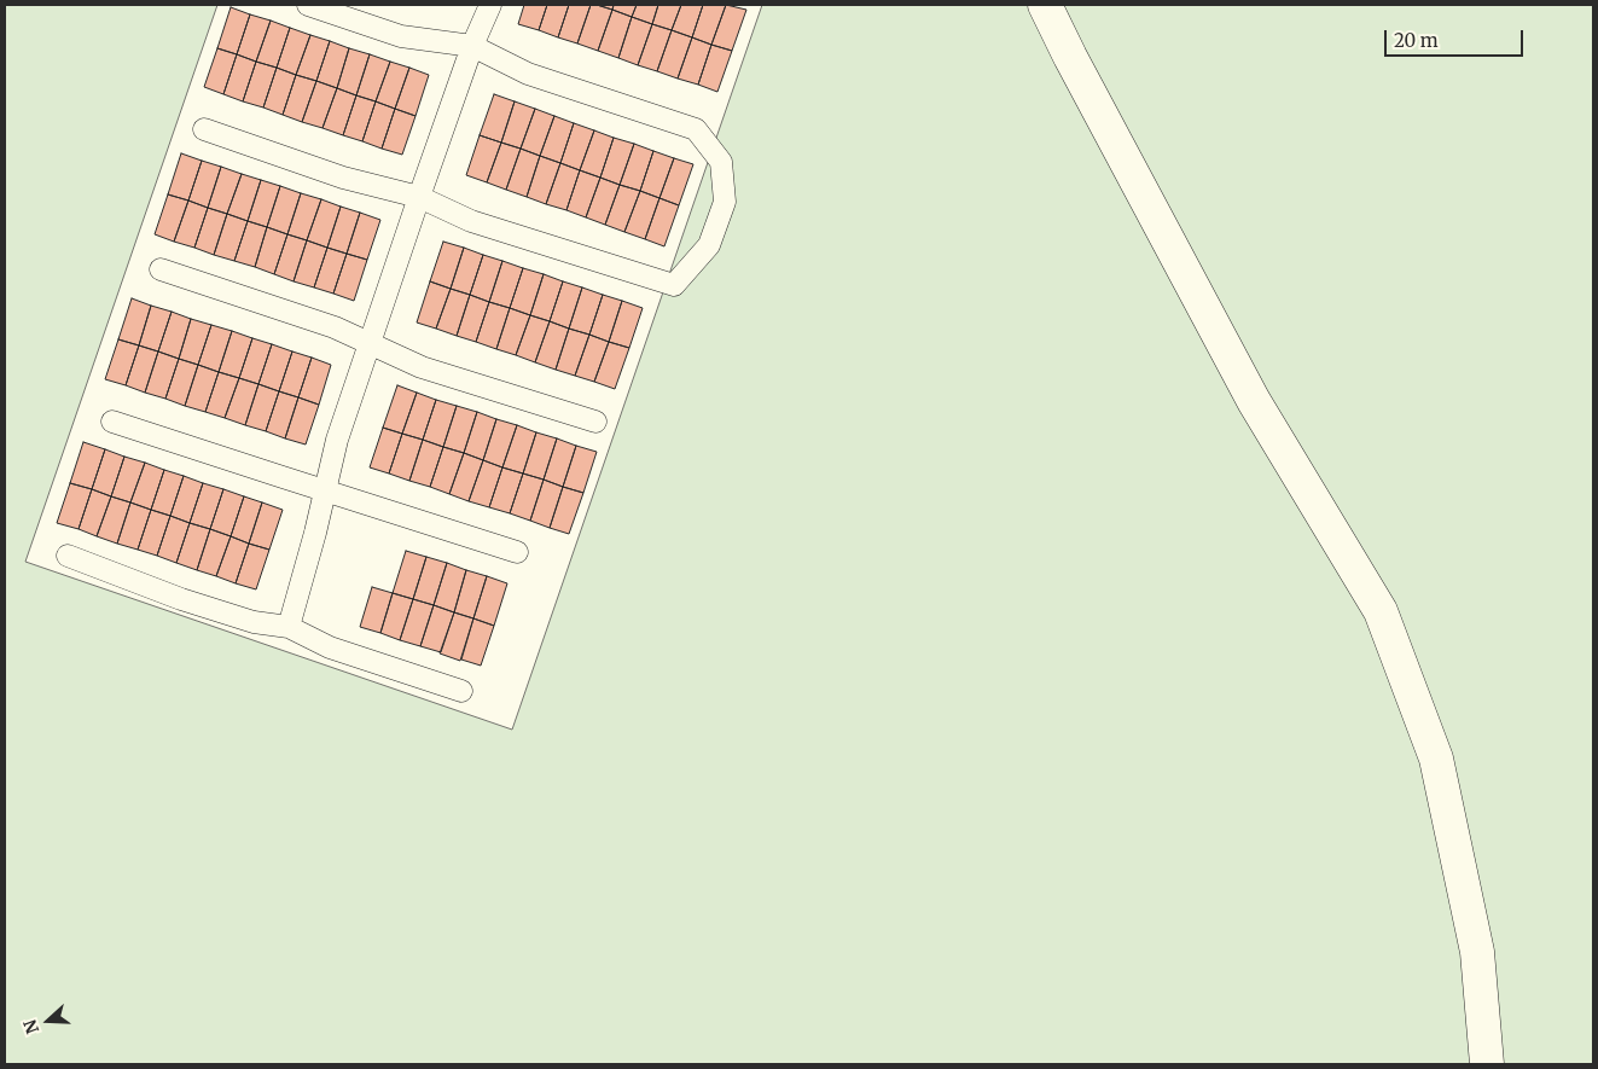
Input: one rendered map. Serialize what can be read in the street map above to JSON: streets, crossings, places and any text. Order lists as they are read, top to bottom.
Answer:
{
  "scale_bar": "20 m",
  "north": "left"
}
